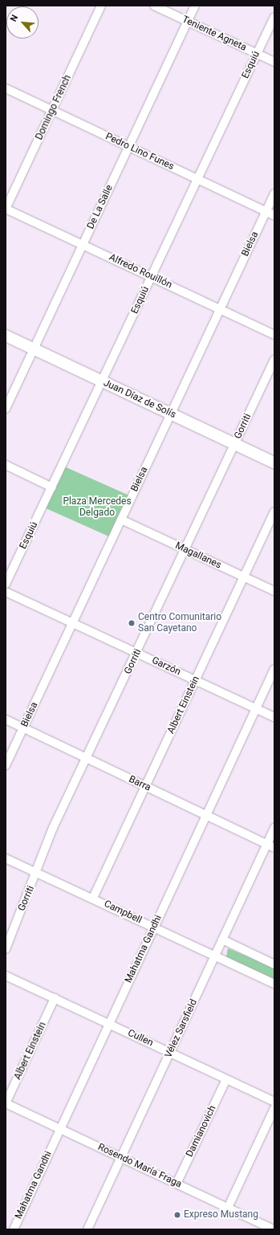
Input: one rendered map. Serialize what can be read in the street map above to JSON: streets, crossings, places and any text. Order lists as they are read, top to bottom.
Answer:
{
  "streets": {
    "main road": ["Juan Díaz de Solís"],
    "street": [
      "Teniente Agneta",
      "Esquiú",
      "Domingo French",
      "Pedro Lino Funes",
      "De La Salle",
      "Bielsa",
      "Alfredo Rouillón",
      "Gorriti",
      "Magallanes",
      "Garzón",
      "Albert Einstein",
      "Barra",
      "Campbell",
      "Mahatma Gandhi",
      "Vélez Sarsfield",
      "Cullen",
      "Damianovich",
      "Rosendo María Fraga"
    ]
  },
  "crossings": [
    ["Teniente Agneta", "Esquiú"],
    ["Teniente Agneta", "De La Salle"],
    ["Esquiú", "Pedro Lino Funes"],
    ["Esquiú", "Alfredo Rouillón"],
    ["Esquiú", "Juan Díaz de Solís"],
    ["Domingo French", "Pedro Lino Funes"],
    ["Domingo French", "Alfredo Rouillón"],
    ["Pedro Lino Funes", "De La Salle"],
    ["Pedro Lino Funes", "Bielsa"],
    ["De La Salle", "Alfredo Rouillón"],
    ["De La Salle", "Juan Díaz de Solís"],
    ["Bielsa", "Alfredo Rouillón"],
    ["Bielsa", "Juan Díaz de Solís"],
    ["Bielsa", "Magallanes"],
    ["Bielsa", "Garzón"],
    ["Bielsa", "Barra"],
    ["Juan Díaz de Solís", "Gorriti"],
    ["Gorriti", "Magallanes"],
    ["Gorriti", "Garzón"],
    ["Gorriti", "Barra"],
    ["Gorriti", "Campbell"],
    ["Magallanes", "Albert Einstein"],
    ["Garzón", "Albert Einstein"],
    ["Garzón", "Mahatma Gandhi"],
    ["Albert Einstein", "Barra"],
    ["Albert Einstein", "Campbell"],
    ["Albert Einstein", "Cullen"],
    ["Albert Einstein", "Rosendo María Fraga"],
    ["Barra", "Mahatma Gandhi"],
    ["Barra", "Vélez Sarsfield"],
    ["Campbell", "Mahatma Gandhi"],
    ["Campbell", "Vélez Sarsfield"],
    ["Mahatma Gandhi", "Cullen"],
    ["Mahatma Gandhi", "Rosendo María Fraga"],
    ["Vélez Sarsfield", "Cullen"],
    ["Vélez Sarsfield", "Rosendo María Fraga"],
    ["Cullen", "Damianovich"],
    ["Damianovich", "Rosendo María Fraga"]
  ],
  "parks": ["Plaza Mercedes Delgado"],
  "places": ["Centro Comunitario San Cayetano", "Expreso Mustang"],
  "north": "top left"
}
